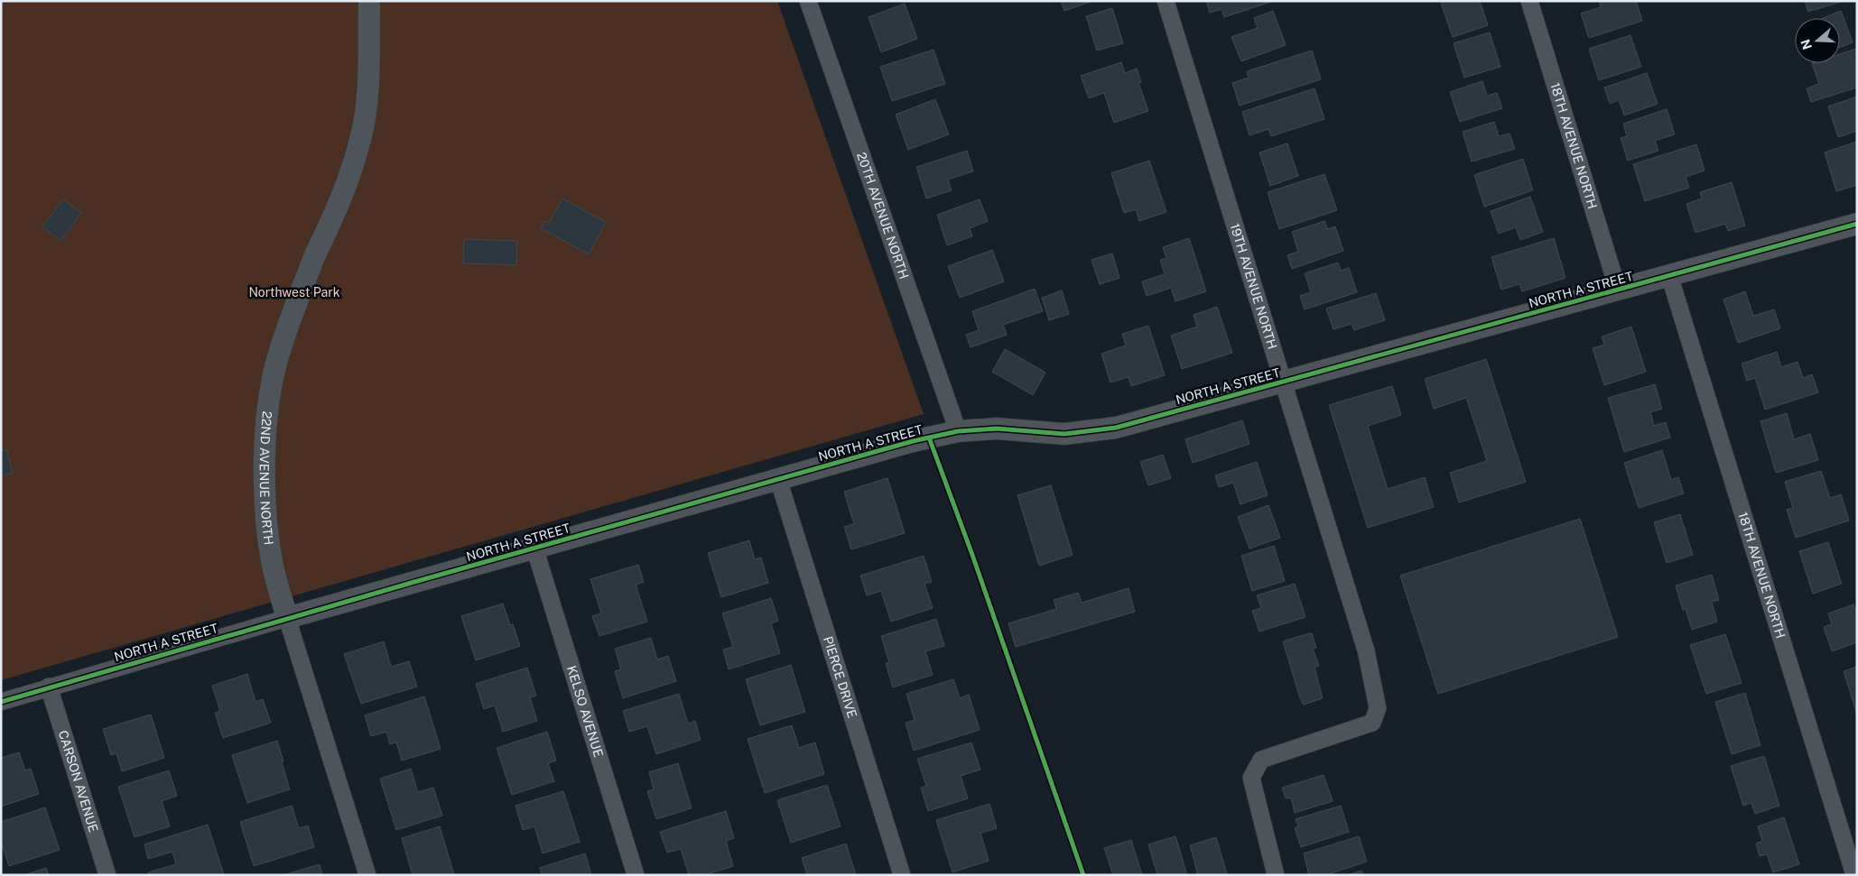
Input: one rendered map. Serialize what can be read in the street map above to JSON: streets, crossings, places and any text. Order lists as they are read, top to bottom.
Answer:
{
  "streets": {
    "street": [
      "18TH AVENUE NORTH",
      "20TH AVENUE NORTH",
      "19TH AVENUE NORTH",
      "NORTH A STREET",
      "22ND AVENUE NORTH",
      "PIERCE DRIVE",
      "KELSO AVENUE",
      "CARSON AVENUE"
    ]
  },
  "crossings": [
    ["18TH AVENUE NORTH", "NORTH A STREET"],
    ["20TH AVENUE NORTH", "NORTH A STREET"],
    ["19TH AVENUE NORTH", "NORTH A STREET"],
    ["NORTH A STREET", "22ND AVENUE NORTH"],
    ["NORTH A STREET", "PIERCE DRIVE"],
    ["NORTH A STREET", "KELSO AVENUE"],
    ["NORTH A STREET", "CARSON AVENUE"]
  ],
  "parks": ["Northwest Park"],
  "north": "left"
}
